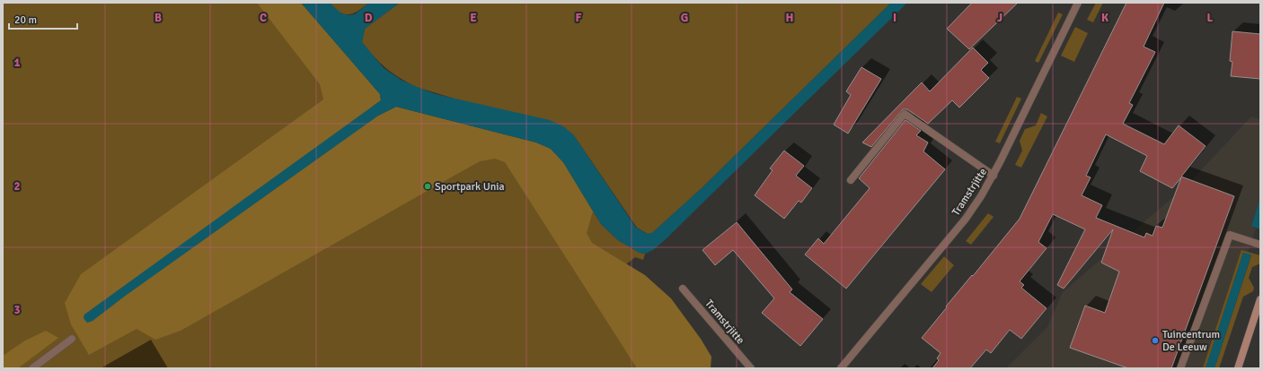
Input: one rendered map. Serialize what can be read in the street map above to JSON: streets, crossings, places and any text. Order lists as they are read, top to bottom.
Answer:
{
  "streets": {
    "street": ["Tramstrjitte"]
  },
  "places": ["Sportpark Unia", "Tuincentrum De Leeuw"],
  "scale_bar": "20 m",
  "grid": {
    "columns": [
      "B",
      "C",
      "D",
      "E",
      "F",
      "G",
      "H",
      "I",
      "J",
      "K",
      "L"
    ],
    "rows": ["1", "2", "3"]
  }
}
